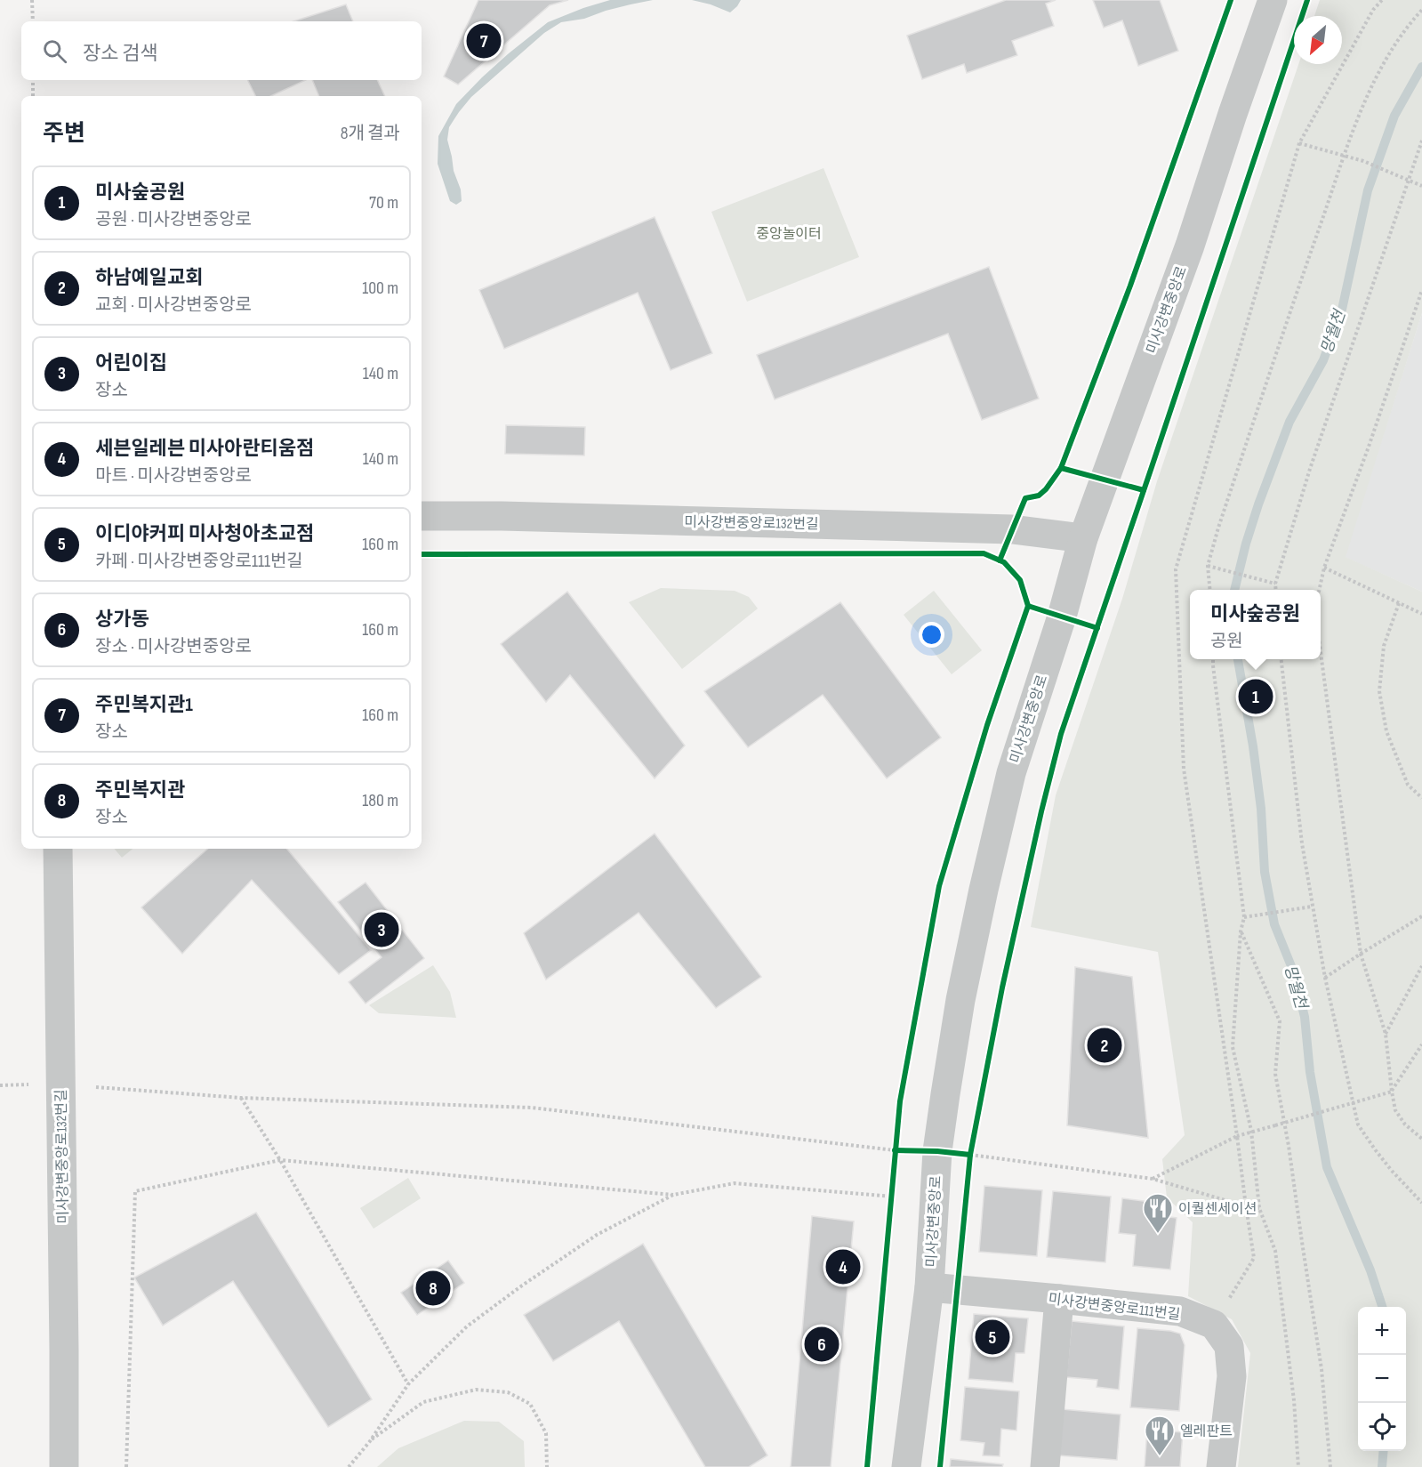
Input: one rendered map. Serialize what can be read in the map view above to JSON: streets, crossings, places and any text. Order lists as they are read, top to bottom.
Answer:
{
  "streets": {
    "street": ["미사강변중앙로", "미사강변중앙로132번길", "미사강변중앙로111번길"]
  },
  "crossings": [
    ["미사강변중앙로", "미사강변중앙로132번길"],
    ["미사강변중앙로", "미사강변중앙로111번길"]
  ],
  "water": ["망월천"],
  "parks": ["중앙놀이터"],
  "places": {
    "restaurant": ["이퀄센세이션", "엘레판트"]
  },
  "north": "bottom left",
  "page": {
    "pins": [
      "7",
      "1",
      "3",
      "2",
      "4",
      "8",
      "5",
      "6"
    ],
    "search": "장소 검색",
    "heading": ["주변", "8개 결과"],
    "list": [
      {
        "mark": "1",
        "name": "미사숲공원",
        "note": "공원 · 미사강변중앙로",
        "value": "70 m"
      },
      {
        "mark": "2",
        "name": "하남예일교회",
        "note": "교회 · 미사강변중앙로",
        "value": "100 m"
      },
      {
        "mark": "3",
        "name": "어린이집",
        "note": "장소",
        "value": "140 m"
      },
      {
        "mark": "4",
        "name": "세븐일레븐 미사아란티움점",
        "note": "마트 · 미사강변중앙로",
        "value": "140 m"
      },
      {
        "mark": "5",
        "name": "이디야커피 미사청아초교점",
        "note": "카페 · 미사강변중앙로111번길",
        "value": "160 m"
      },
      {
        "mark": "6",
        "name": "상가동",
        "note": "장소 · 미사강변중앙로",
        "value": "160 m"
      },
      {
        "mark": "7",
        "name": "주민복지관1",
        "note": "장소",
        "value": "160 m"
      },
      {
        "mark": "8",
        "name": "주민복지관",
        "note": "장소",
        "value": "180 m"
      }
    ],
    "popup": ["미사숲공원", "공원"],
    "map_buttons": ["+", "−"]
  }
}
